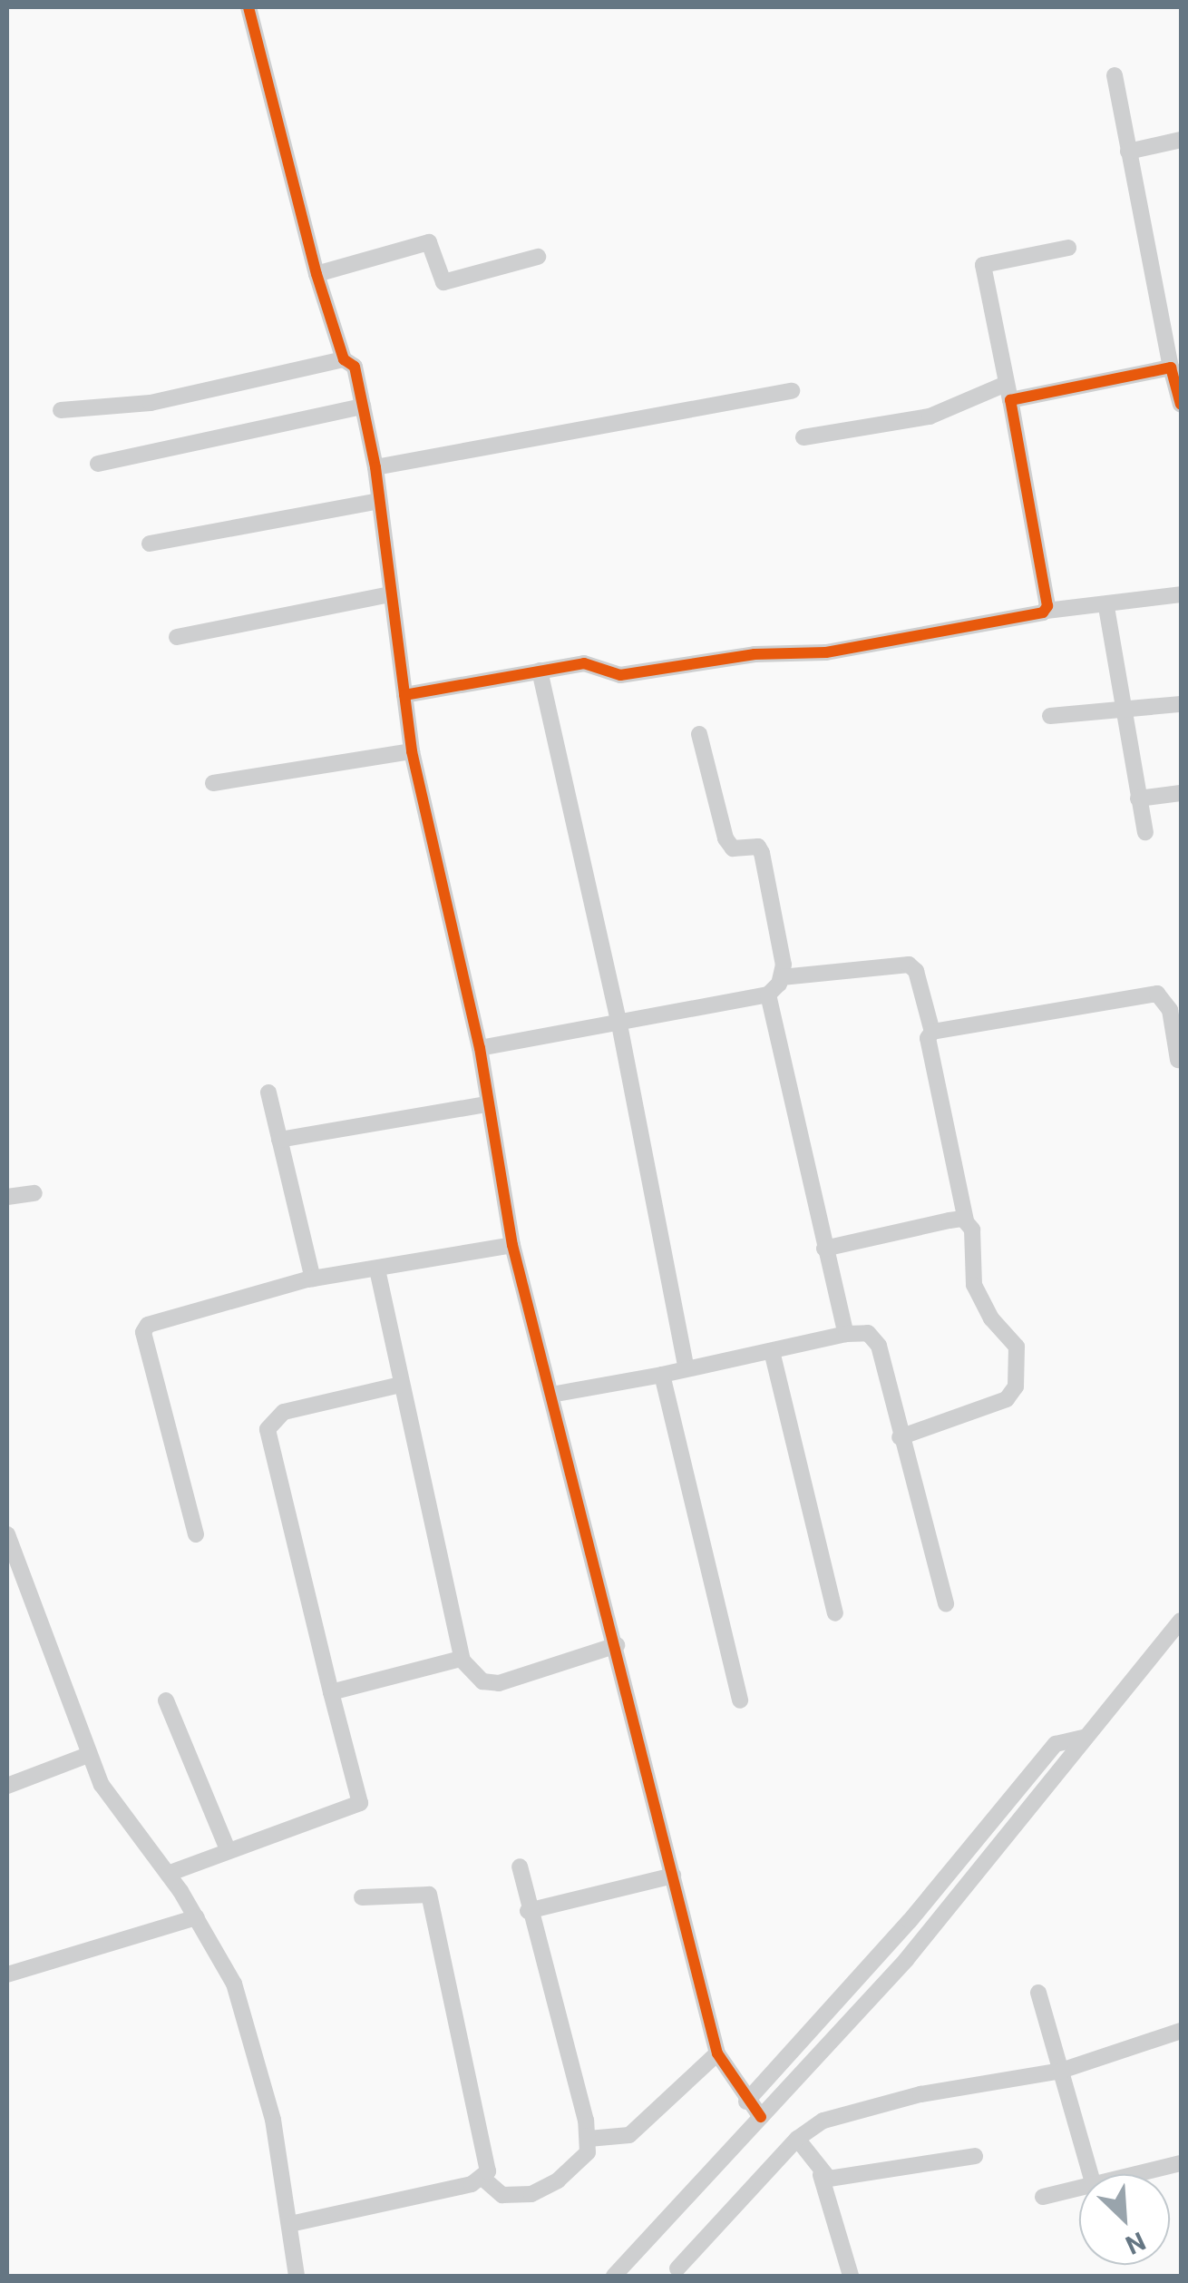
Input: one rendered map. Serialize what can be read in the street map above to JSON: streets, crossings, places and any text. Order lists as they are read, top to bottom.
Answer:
{
  "north": "bottom right"
}
